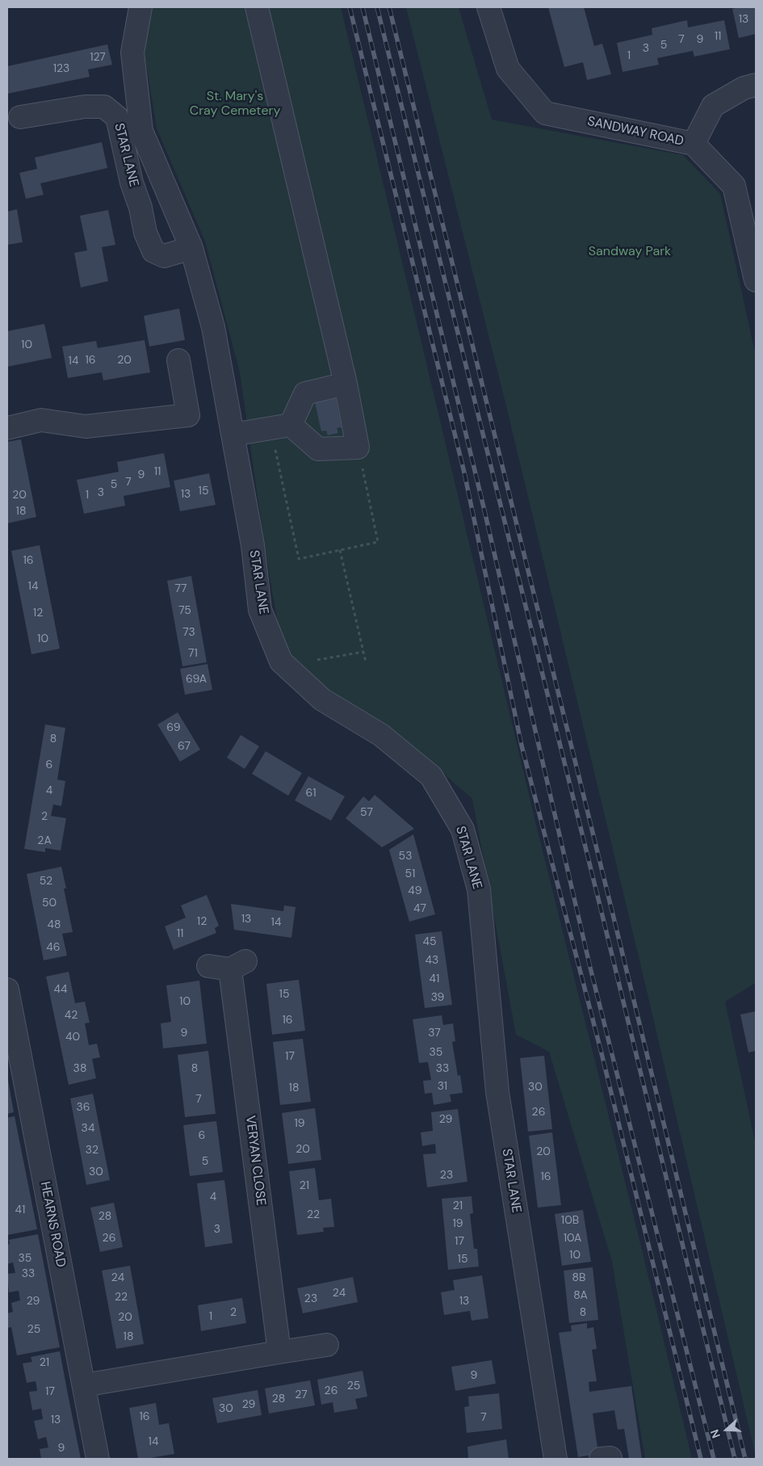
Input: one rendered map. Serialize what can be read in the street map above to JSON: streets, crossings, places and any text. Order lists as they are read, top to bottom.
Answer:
{
  "streets": {
    "street": [
      "SANDWAY ROAD",
      "STAR LANE",
      "VERYAN CLOSE",
      "HEARNS ROAD"
    ]
  },
  "parks": ["St. Mary's Cray Cemetery", "Sandway Park"],
  "house_numbers": [
    "13",
    "11",
    "7",
    "9",
    "5",
    "3",
    "1",
    "127",
    "123",
    "10",
    "16",
    "20",
    "14",
    "11",
    "9",
    "7",
    "5",
    "15",
    "3",
    "13",
    "20",
    "1",
    "18",
    "16",
    "14",
    "77",
    "75",
    "12",
    "73",
    "10",
    "71",
    "69A",
    "69",
    "8",
    "67",
    "6",
    "4",
    "61",
    "57",
    "2",
    "2A",
    "53",
    "51",
    "52",
    "49",
    "50",
    "47",
    "13",
    "12",
    "14",
    "48",
    "11",
    "45",
    "46",
    "43",
    "41",
    "44",
    "15",
    "39",
    "10",
    "42",
    "16",
    "9",
    "37",
    "40",
    "35",
    "17",
    "38",
    "8",
    "33",
    "31",
    "30",
    "18",
    "7",
    "36",
    "26",
    "29",
    "19",
    "34",
    "6",
    "20",
    "32",
    "20",
    "5",
    "30",
    "23",
    "16",
    "21",
    "4",
    "21",
    "41",
    "22",
    "28",
    "10B",
    "19",
    "3",
    "26",
    "10A",
    "17",
    "10",
    "35",
    "15",
    "33",
    "24",
    "8B",
    "24",
    "8A",
    "22",
    "23",
    "29",
    "13",
    "2",
    "8",
    "1",
    "20",
    "25",
    "18",
    "21",
    "9",
    "25",
    "26",
    "17",
    "27",
    "28",
    "29",
    "30",
    "16",
    "7",
    "13",
    "14",
    "9"
  ],
  "north": "left"
}
